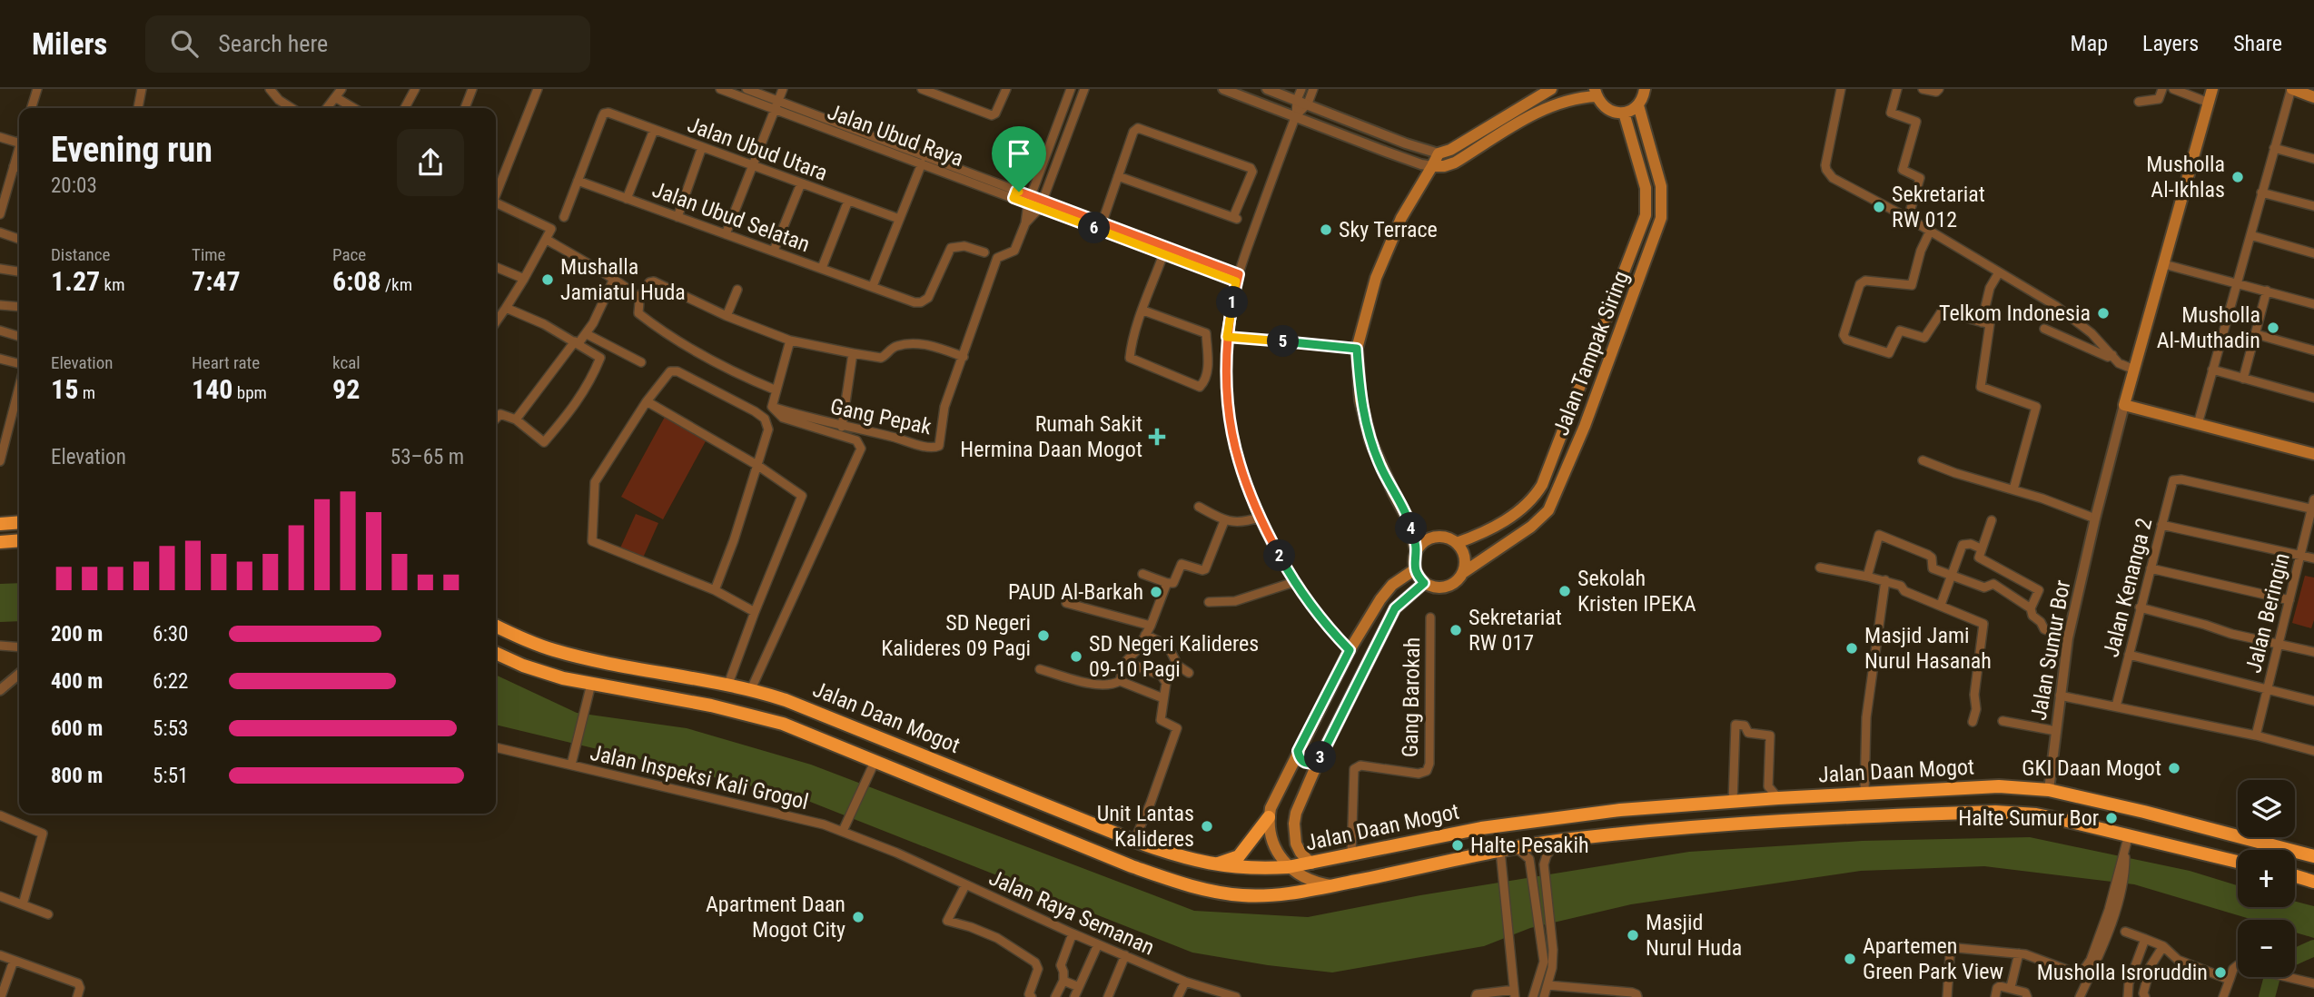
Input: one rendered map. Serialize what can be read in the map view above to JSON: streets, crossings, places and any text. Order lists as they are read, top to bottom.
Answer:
{
  "streets": {
    "highway": ["Jalan Daan Mogot"],
    "main road": ["Jalan Tampak Siring", "Jalan Sumur Bor"],
    "street": [
      "Jalan Ubud Raya",
      "Jalan Ubud Utara",
      "Jalan Ubud Selatan",
      "Gang Pepak",
      "Jalan Kenanga 2",
      "Jalan Beringin",
      "Gang Barokah",
      "Jalan Inspeksi Kali Grogol",
      "Jalan Raya Semanan"
    ]
  },
  "crossings": [
    ["Jalan Ubud Utara", "Jalan Ubud Selatan"],
    ["Jalan Kenanga 2", "Jalan Beringin"],
    ["Jalan Sumur Bor", "Jalan Daan Mogot"],
    ["Gang Barokah", "Jalan Daan Mogot"],
    ["Jalan Inspeksi Kali Grogol", "Jalan Raya Semanan"]
  ],
  "places": {
    "other": [
      "Musholla Al-Ikhlas",
      "Sekretariat RW 012",
      "Sky Terrace",
      "Mushalla Jamiatul Huda",
      "Telkom Indonesia",
      "Musholla Al-Muthadin",
      "Sekolah Kristen IPEKA",
      "PAUD Al-Barkah",
      "Sekretariat RW 017",
      "SD Negeri Kalideres 09 Pagi",
      "Masjid Jami Nurul Hasanah",
      "SD Negeri Kalideres 09-10 Pagi",
      "GKI Daan Mogot",
      "Halte Sumur Bor",
      "Unit Lantas Kalideres",
      "Halte Pesakih",
      "Apartment Daan Mogot City",
      "Masjid Nurul Huda",
      "Apartemen Green Park View",
      "Musholla Isroruddin"
    ],
    "health": ["Rumah Sakit Hermina Daan Mogot"]
  },
  "page": {
    "header": "Milers",
    "search": "Search here",
    "nav": ["Map", "Layers", "Share"],
    "heading": ["Evening run", "20:03"],
    "pins": [
      "6",
      "1",
      "5",
      "4",
      "2",
      "3"
    ],
    "stats": [
      ["Distance", "1.27 km"],
      ["Time", "7:47"],
      ["Pace", "6:08 /km"],
      ["Elevation", "15 m"],
      ["Heart rate", "140 bpm"],
      ["kcal", "92"]
    ],
    "chart": ["Elevation", "53–65 m"],
    "list": [
      {
        "name": "200 m",
        "note": "6:30"
      },
      {
        "name": "400 m",
        "note": "6:22"
      },
      {
        "name": "600 m",
        "note": "5:53"
      },
      {
        "name": "800 m",
        "note": "5:51"
      }
    ],
    "map_buttons": ["+", "−"]
  }
}
